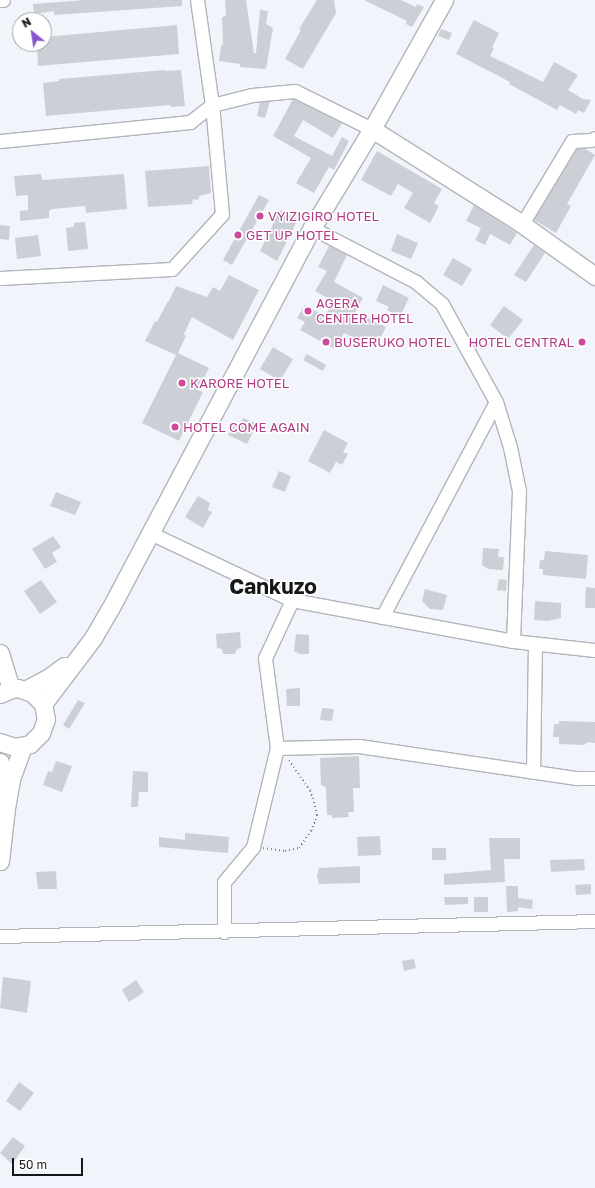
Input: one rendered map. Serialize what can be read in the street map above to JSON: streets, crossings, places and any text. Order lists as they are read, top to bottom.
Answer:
{
  "districts": ["Cankuzo"],
  "places": [
    "VYIZIGIRO HOTEL",
    "GET UP HOTEL",
    "AGERA CENTER HOTEL",
    "BUSERUKO HOTEL",
    "HOTEL CENTRAL",
    "KARORE HOTEL",
    "HOTEL COME AGAIN"
  ],
  "scale_bar": "50 m",
  "north": "top left"
}
